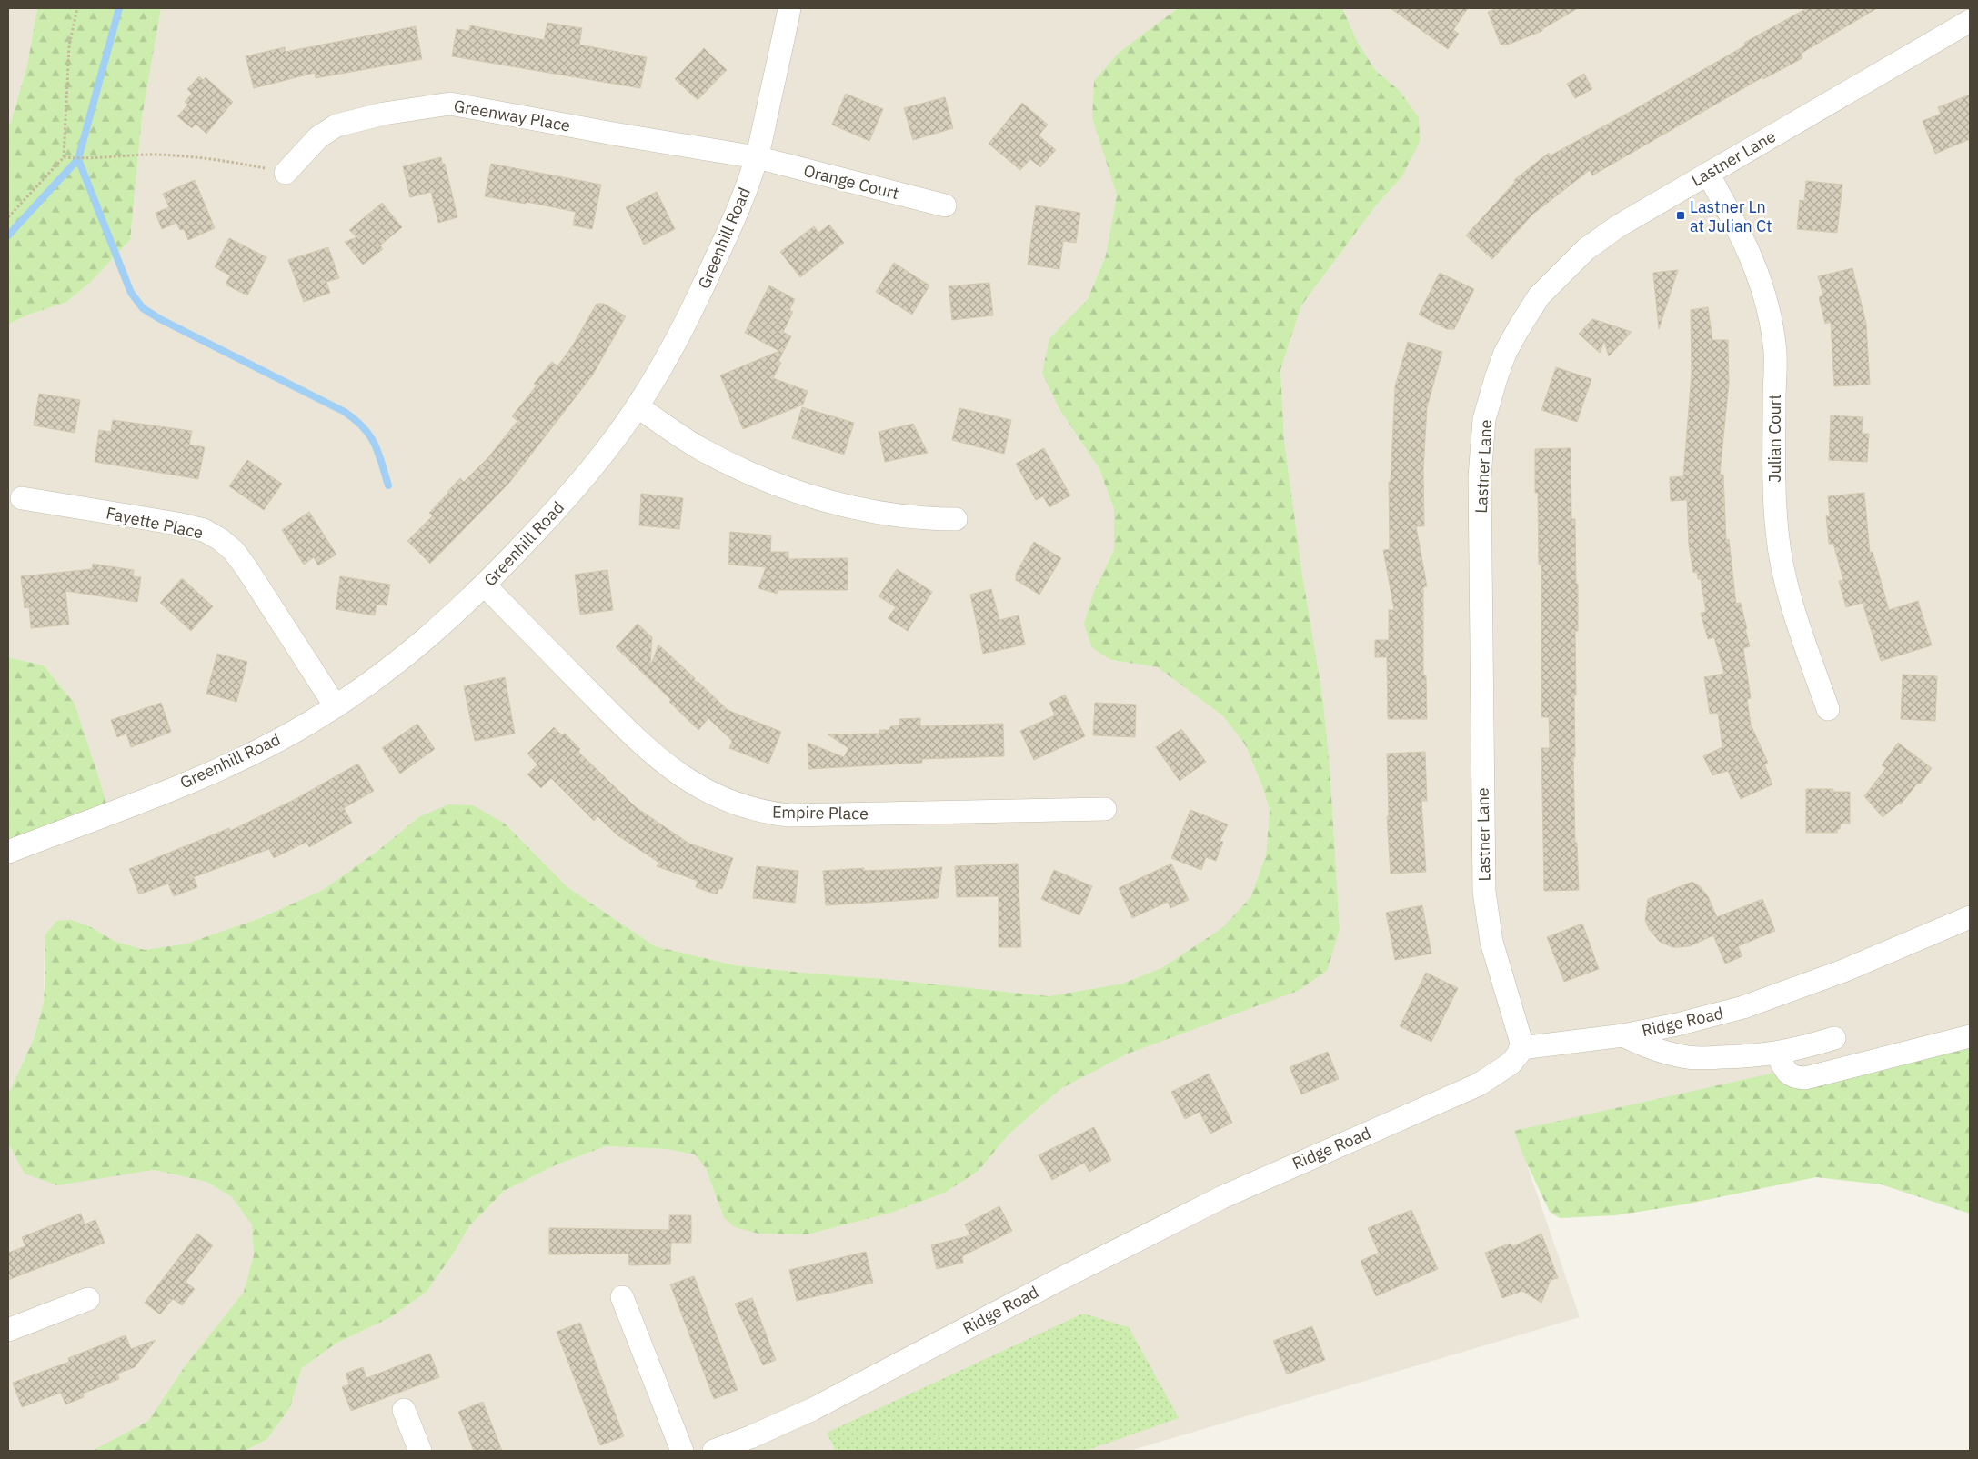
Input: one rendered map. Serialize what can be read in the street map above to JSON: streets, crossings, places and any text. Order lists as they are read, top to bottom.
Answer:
{
  "streets": {
    "street": [
      "Greenway Place",
      "Lastner Lane",
      "Orange Court",
      "Greenhill Road",
      "Julian Court",
      "Fayette Place",
      "Empire Place",
      "Ridge Road"
    ]
  },
  "crossings": [
    ["Greenway Place", "Orange Court"],
    ["Greenway Place", "Greenhill Road"],
    ["Lastner Lane", "Julian Court"],
    ["Lastner Lane", "Ridge Road"],
    ["Orange Court", "Greenhill Road"],
    ["Greenhill Road", "Fayette Place"],
    ["Greenhill Road", "Empire Place"]
  ],
  "places": {
    "transit": ["Lastner Ln at Julian Ct"]
  }
}
